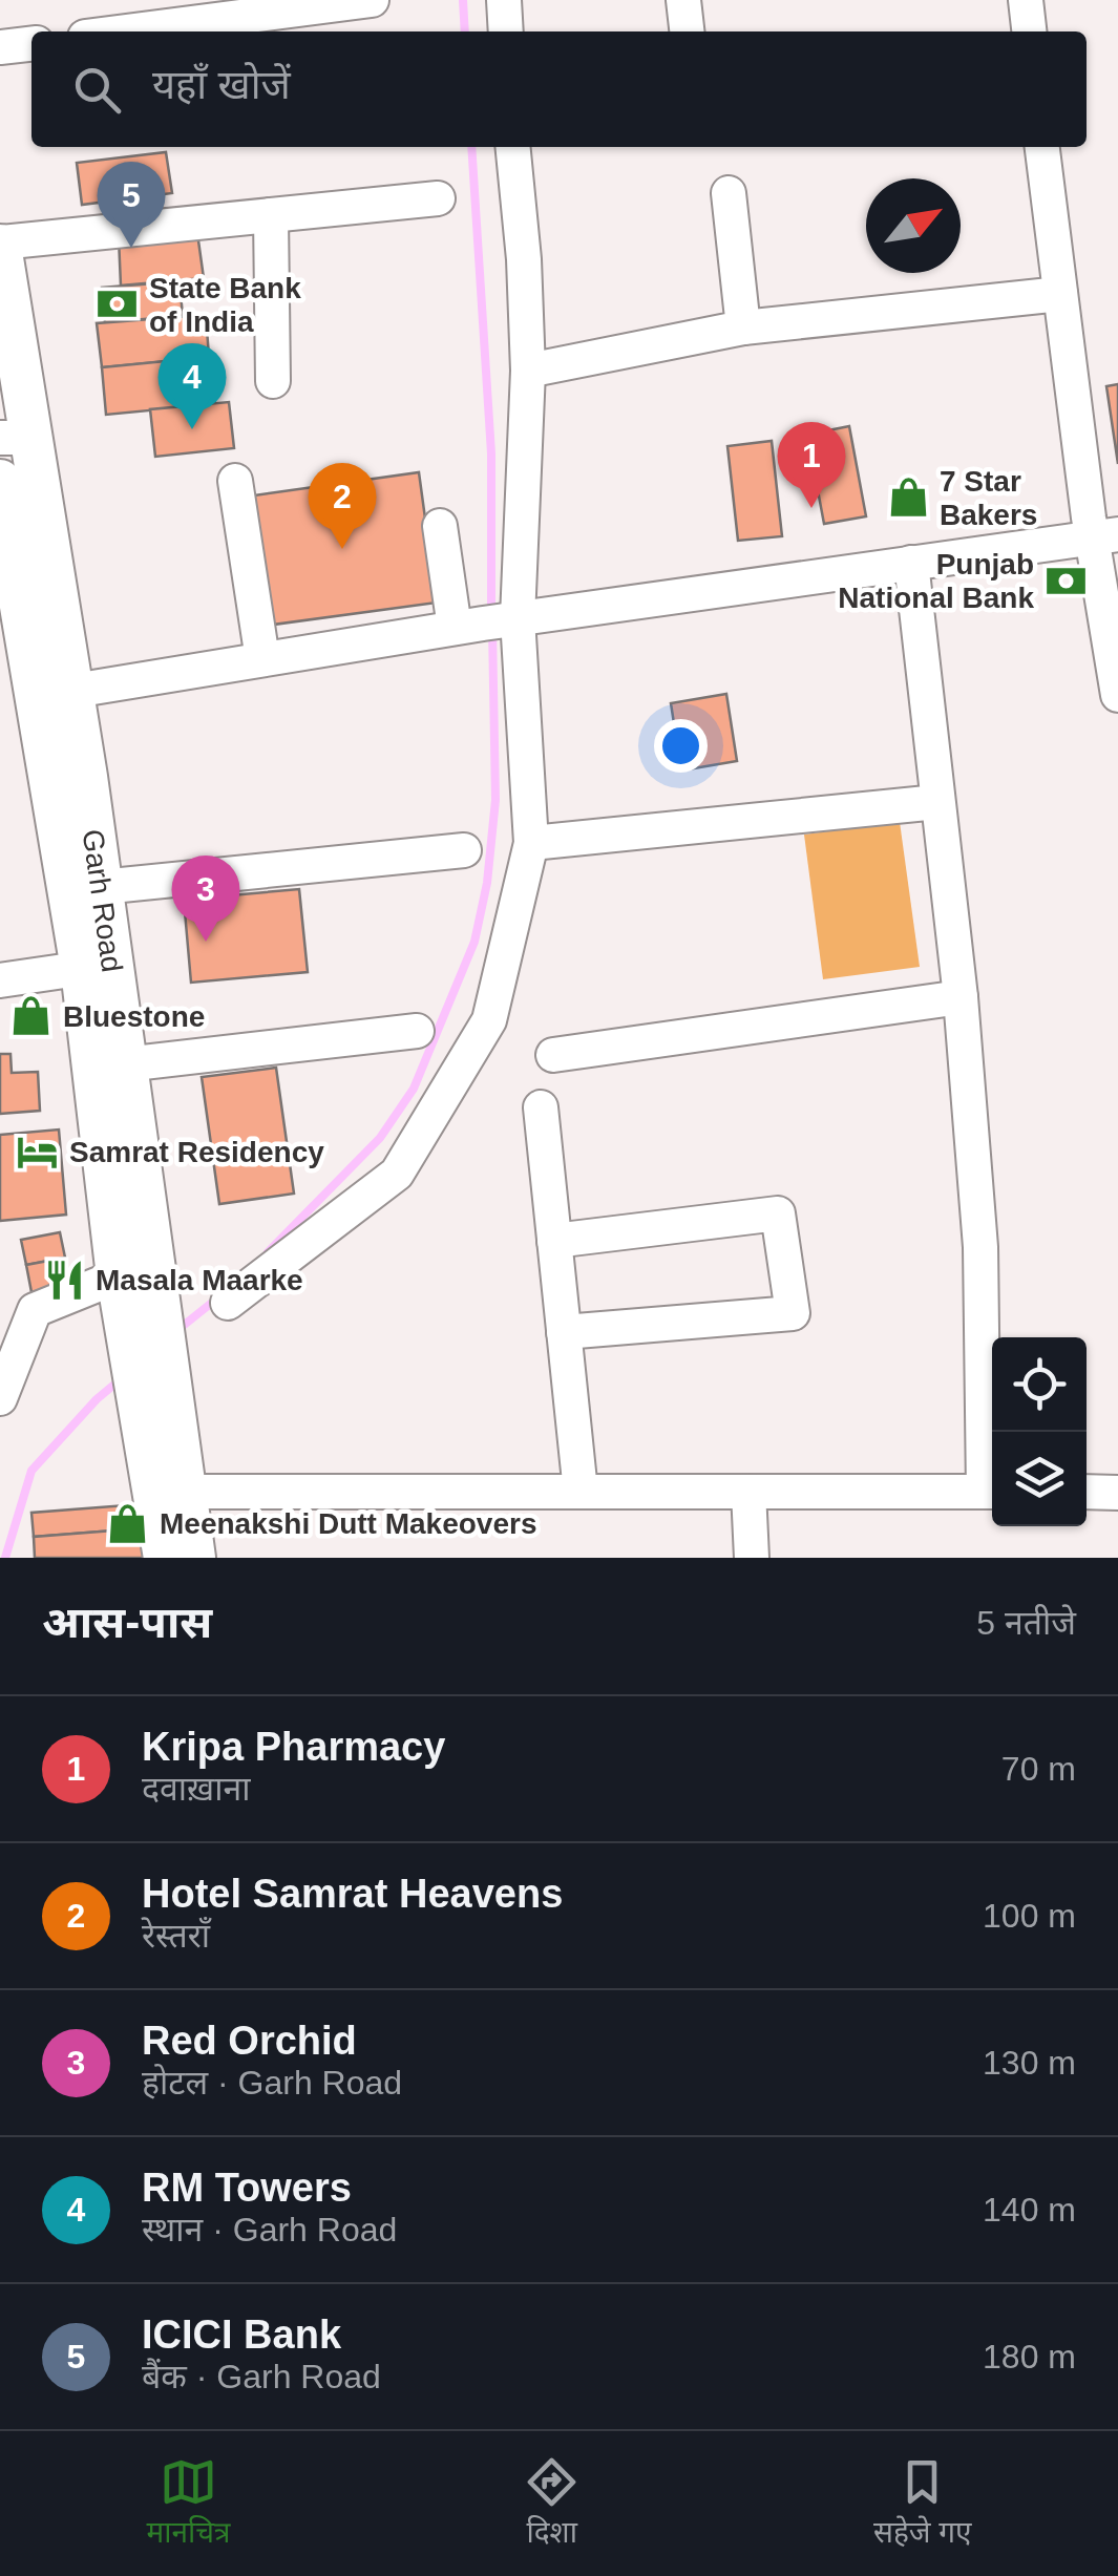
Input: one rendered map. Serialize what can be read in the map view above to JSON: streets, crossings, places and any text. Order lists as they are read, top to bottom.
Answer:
{
  "streets": {
    "main road": ["Garh Road"]
  },
  "places": {
    "bank": ["State Bank of India", "Punjab National Bank"],
    "shop": ["7 Star Bakers", "Bluestone", "Meenakshi Dutt Makeovers"],
    "hotel": ["Samrat Residency"],
    "restaurant": ["Masala Maarke"]
  },
  "north": "top right",
  "page": {
    "search": "यहाँ खोजें",
    "pins": [
      "5",
      "4",
      "1",
      "2",
      "3"
    ],
    "heading": ["आस-पास", "5 नतीजे"],
    "list": [
      {
        "mark": "1",
        "name": "Kripa Pharmacy",
        "note": "दवाख़ाना",
        "value": "70 m"
      },
      {
        "mark": "2",
        "name": "Hotel Samrat Heavens",
        "note": "रेस्तराँ",
        "value": "100 m"
      },
      {
        "mark": "3",
        "name": "Red Orchid",
        "note": "होटल · Garh Road",
        "value": "130 m"
      },
      {
        "mark": "4",
        "name": "RM Towers",
        "note": "स्थान · Garh Road",
        "value": "140 m"
      },
      {
        "mark": "5",
        "name": "ICICI Bank",
        "note": "बैंक · Garh Road",
        "value": "180 m"
      }
    ],
    "nav": ["मानचित्र", "दिशा", "सहेजे गए"]
  }
}
